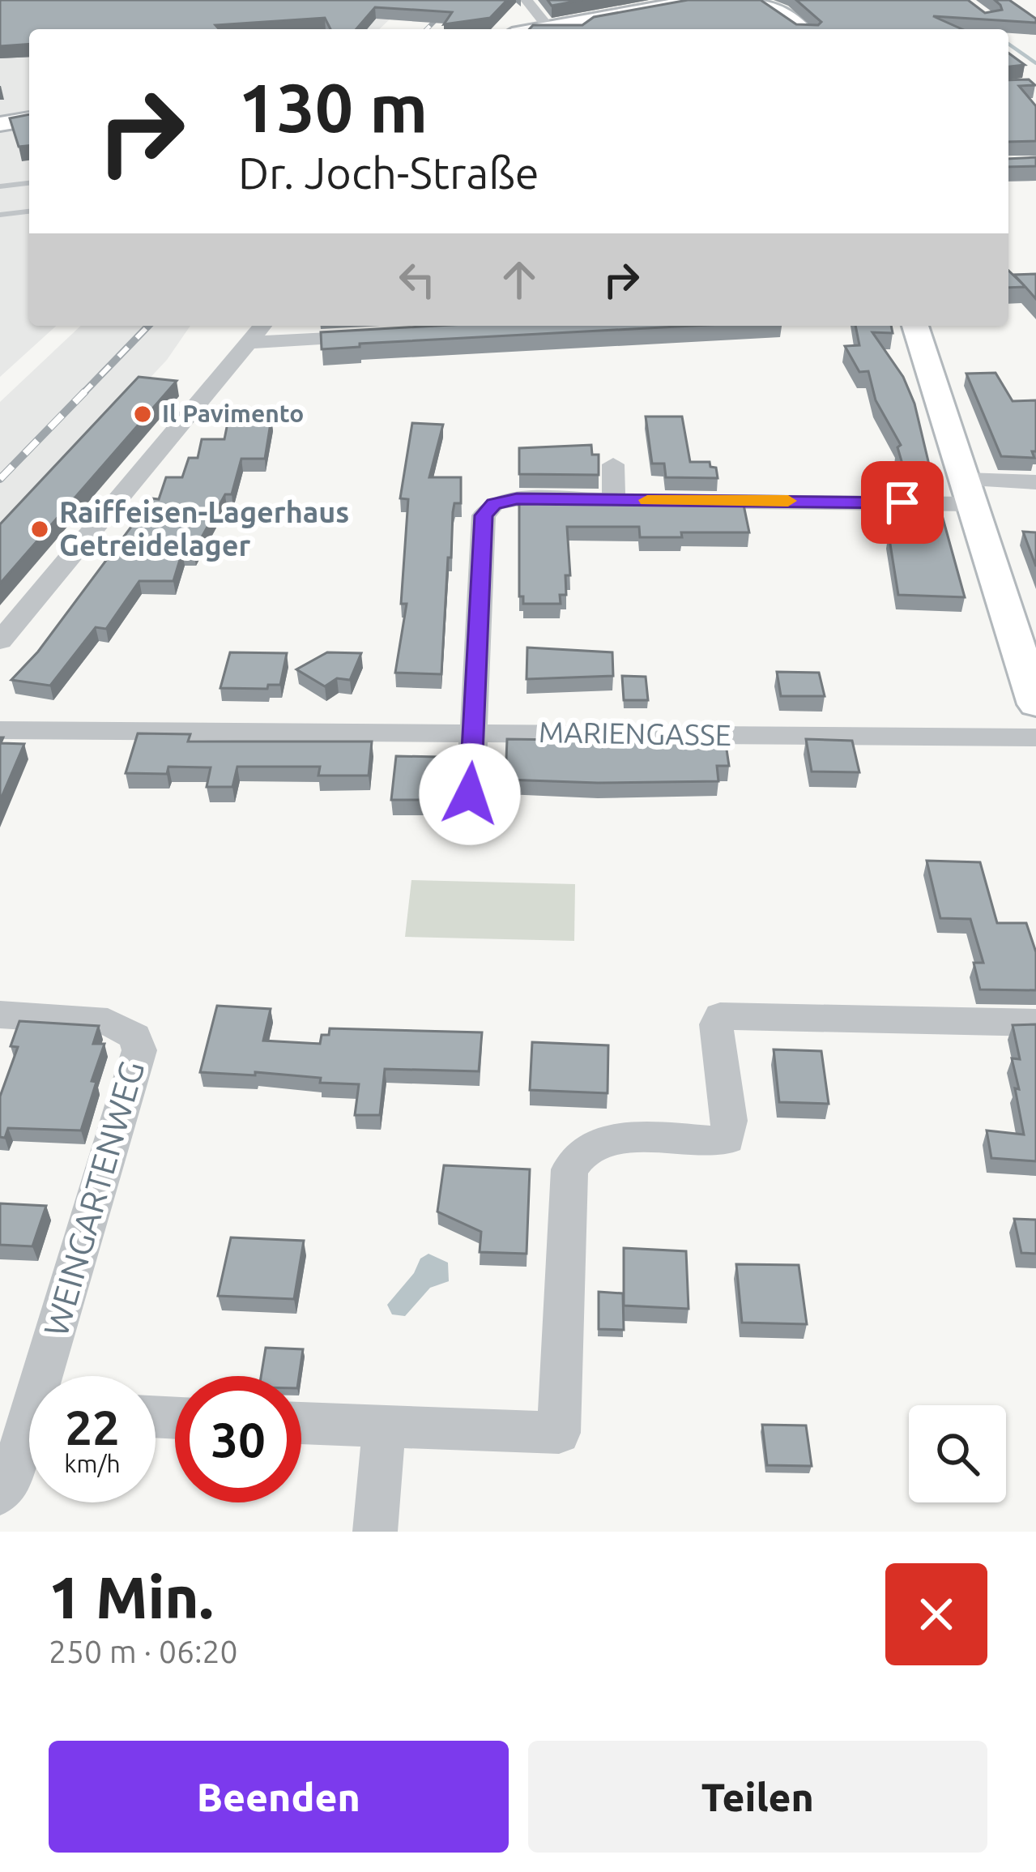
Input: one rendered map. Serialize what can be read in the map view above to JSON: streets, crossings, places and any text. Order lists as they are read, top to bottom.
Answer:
{
  "streets": {
    "street": ["MARIENGASSE", "WEINGARTENWEG"]
  },
  "places": ["Il Pavimento", "Raiffeisen-Lagerhaus Getreidelager"],
  "page": {
    "turn": ["130 m", "Dr. Joch-Straße"],
    "speed": "22 km/h",
    "limit": "30",
    "heading": ["1 Min.", "250 m · 06:20"],
    "buttons": ["Beenden", "Teilen"]
  }
}
